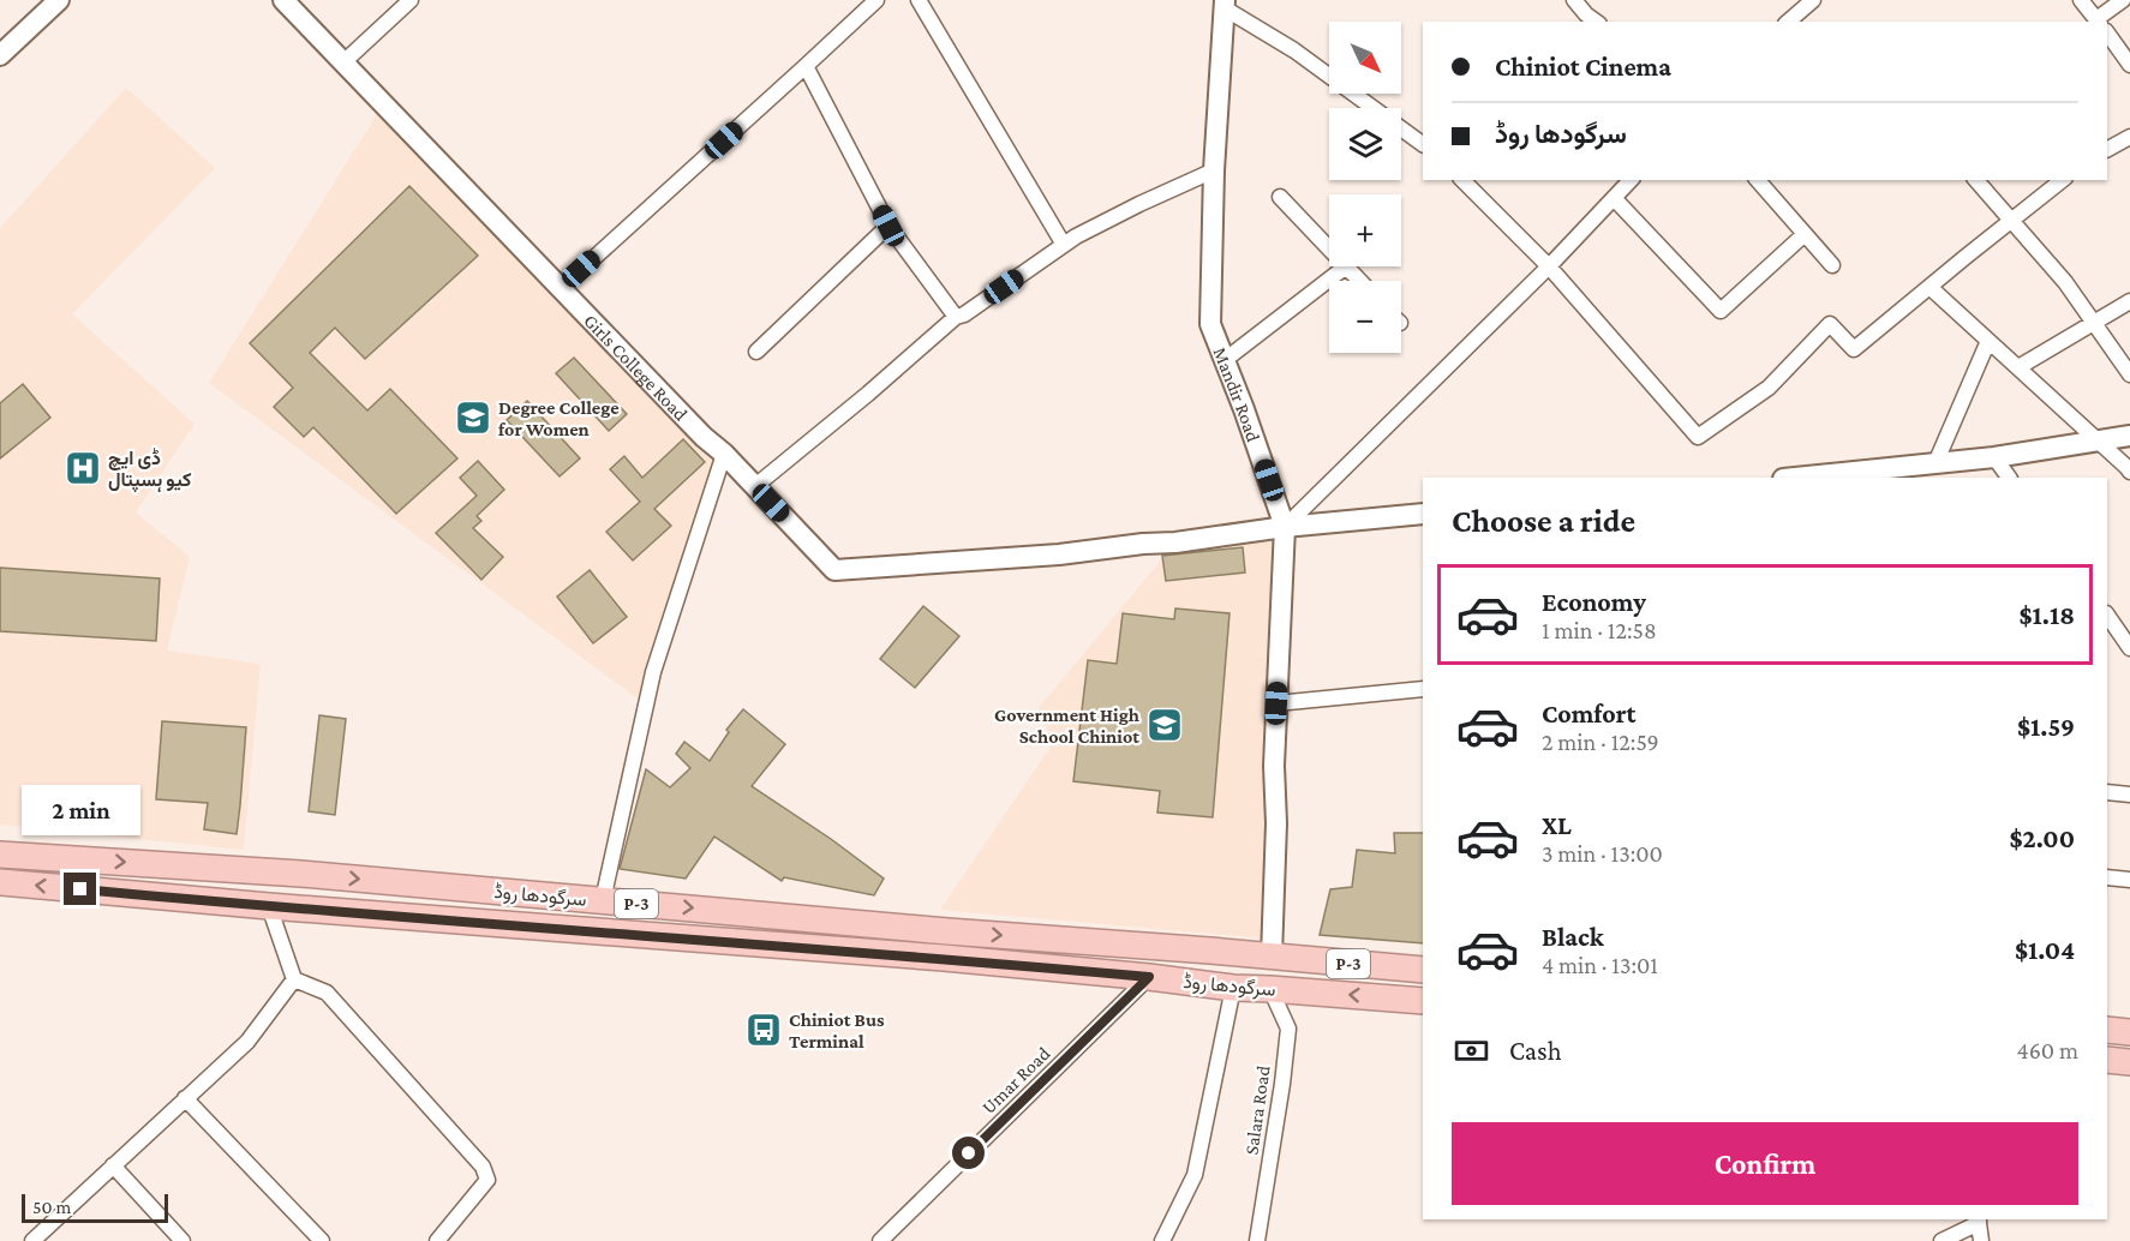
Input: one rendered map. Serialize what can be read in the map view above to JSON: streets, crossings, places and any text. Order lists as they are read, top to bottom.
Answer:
{
  "streets": {
    "highway": ["سرگودھا روڈ", "P-3"],
    "street": [
      "Girls College Road",
      "Mandir Road",
      "Umar Road",
      "Salara Road"
    ]
  },
  "crossings": [
    ["Girls College Road", "Mandir Road"],
    ["Mandir Road", "سرگودھا روڈ"],
    ["سرگودھا روڈ", "Umar Road"],
    ["سرگودھا روڈ", "Salara Road"]
  ],
  "places": {
    "school or university": ["Degree College for Women", "Government High School Chiniot"],
    "hospital": ["ڈی ایچ کیو ہسپتال"],
    "bus stop": ["Chiniot Bus Terminal"]
  },
  "scale_bar": "50 m",
  "north": "bottom right",
  "page": {
    "map_buttons": ["+", "−"],
    "banner": ["Chiniot Cinema", "سرگودھا روڈ"],
    "heading": "Choose a ride",
    "list": [
      {
        "name": "Economy",
        "note": "1 min · 12:58",
        "value": "$1.18"
      },
      {
        "name": "Comfort",
        "note": "2 min · 12:59",
        "value": "$1.59"
      },
      {
        "name": "XL",
        "note": "3 min · 13:00",
        "value": "$2.00"
      },
      {
        "name": "Black",
        "note": "4 min · 13:01",
        "value": "$1.04"
      }
    ],
    "bubble": "2 min",
    "pay": ["Cash", "460 m"],
    "buttons": "Confirm",
    "scale": "50 m"
  }
}
